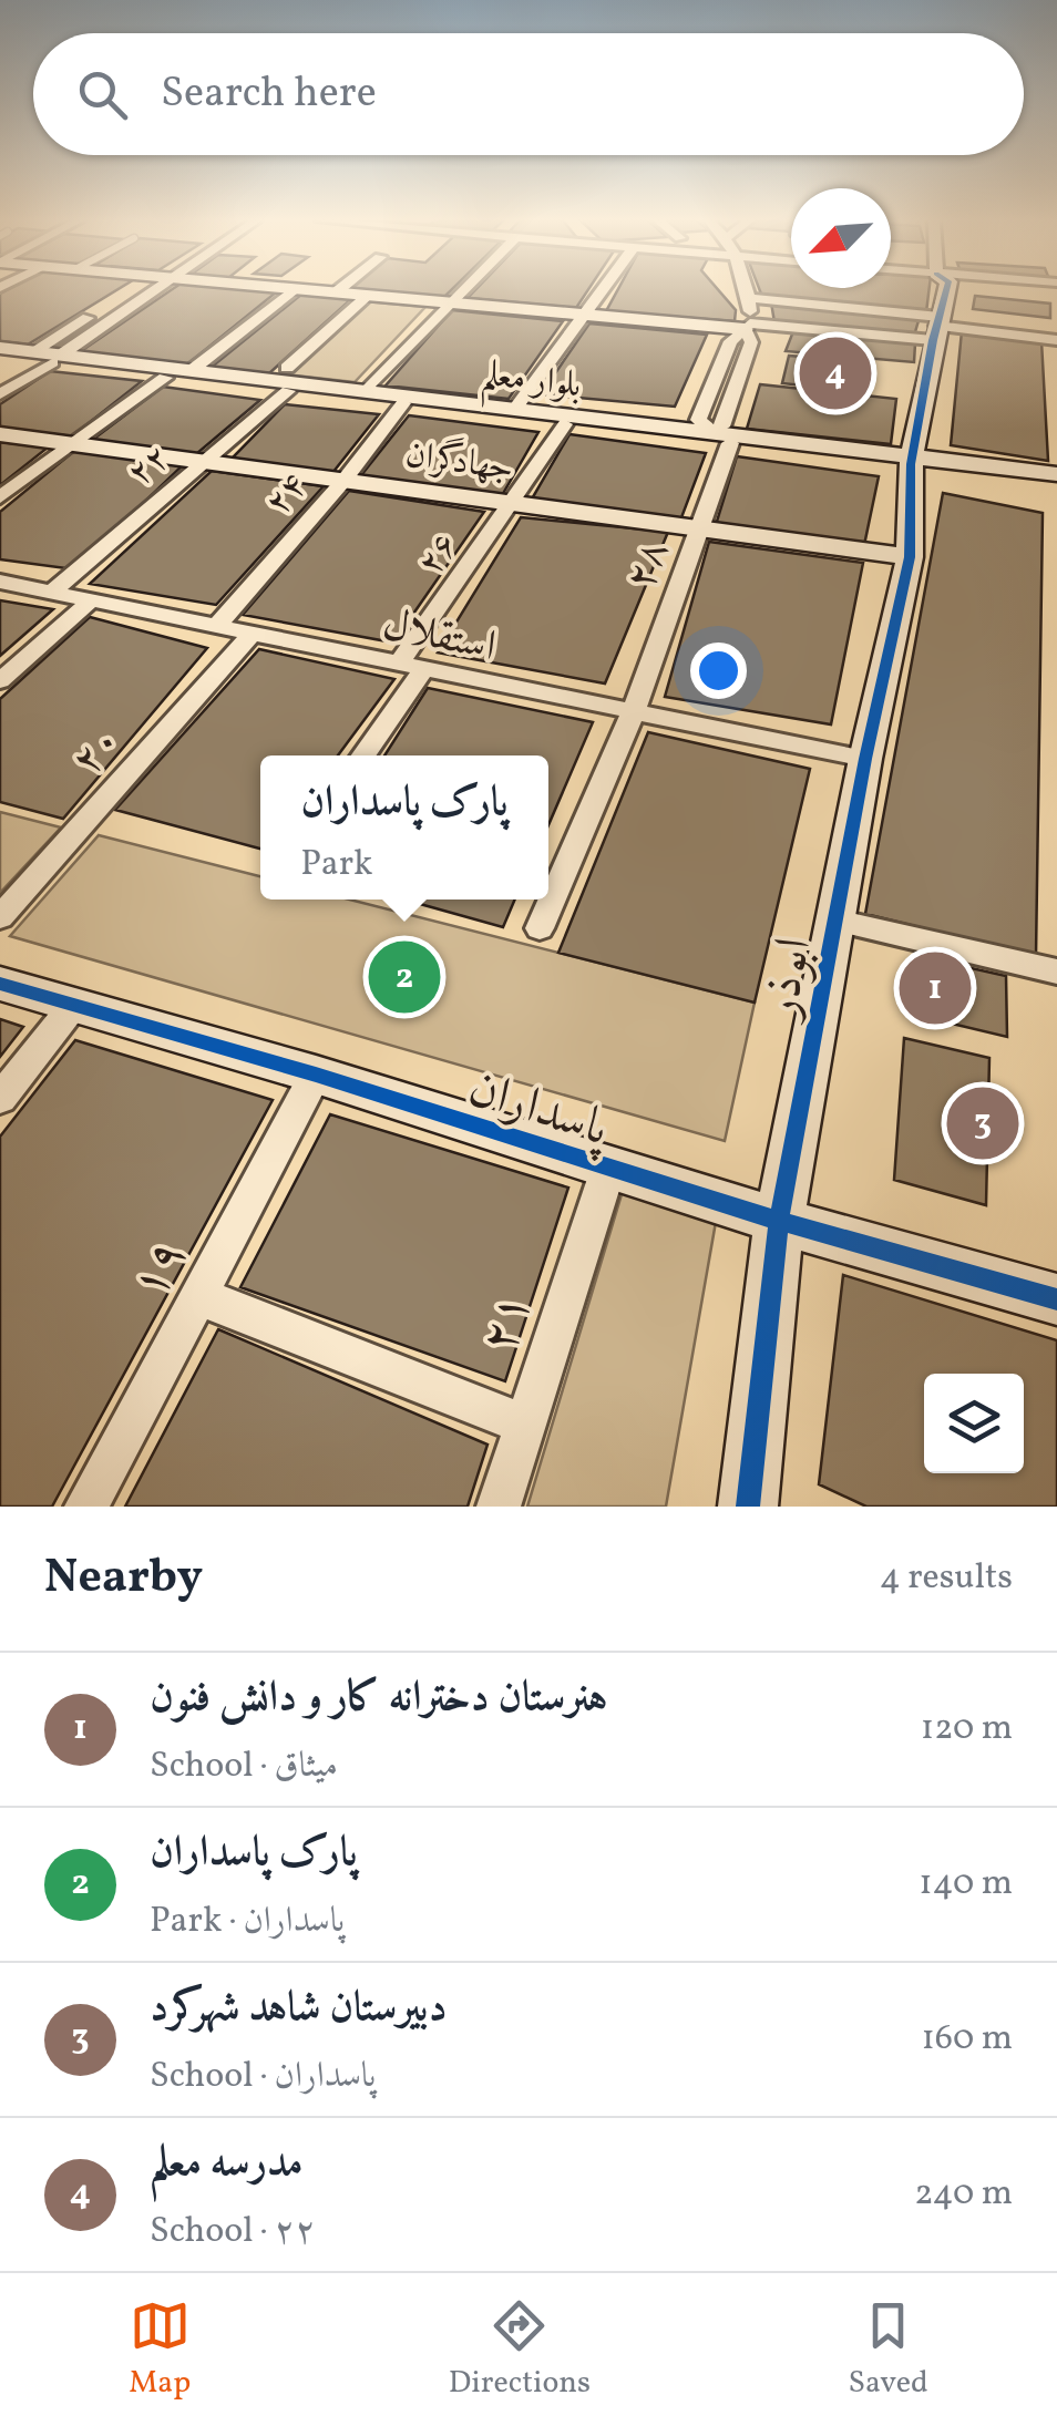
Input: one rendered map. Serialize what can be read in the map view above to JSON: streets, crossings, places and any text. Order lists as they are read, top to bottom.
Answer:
{
  "streets": {
    "street": [
      "بلوار معلم",
      "جهادگران",
      "۲۲",
      "۲۴",
      "۲۶",
      "۲۸",
      "استقلال",
      "۲۰",
      "ابوذر",
      "پاسداران",
      "۱۹",
      "۲۱"
    ]
  },
  "crossings": [
    ["بلوار معلم", "۲۲"],
    ["بلوار معلم", "۲۴"],
    ["بلوار معلم", "۲۶"],
    ["بلوار معلم", "۲۸"],
    ["بلوار معلم", "ابوذر"],
    ["جهادگران", "۲۲"],
    ["جهادگران", "۲۴"],
    ["جهادگران", "۲۶"],
    ["جهادگران", "۲۸"],
    ["جهادگران", "ابوذر"],
    ["۲۲", "استقلال"],
    ["۲۴", "استقلال"],
    ["۲۶", "استقلال"],
    ["۲۸", "استقلال"],
    ["استقلال", "۲۰"],
    ["استقلال", "ابوذر"],
    ["ابوذر", "پاسداران"],
    ["پاسداران", "۱۹"],
    ["پاسداران", "۲۱"]
  ],
  "north": "bottom left",
  "page": {
    "search": "Search here",
    "pins": [
      "4",
      "2",
      "1",
      "3"
    ],
    "popup": ["پارک پاسداران", "Park"],
    "heading": ["Nearby", "4 results"],
    "list": [
      {
        "mark": "1",
        "name": "هنرستان دخترانه کار و دانش فنون",
        "note": "School · میثاق",
        "value": "120 m"
      },
      {
        "mark": "2",
        "name": "پارک پاسداران",
        "note": "Park · پاسداران",
        "value": "140 m"
      },
      {
        "mark": "3",
        "name": "دبیرستان‌ شاهد شهرکرد",
        "note": "School · پاسداران",
        "value": "160 m"
      },
      {
        "mark": "4",
        "name": "مدرسه معلم",
        "note": "School · ۲۲",
        "value": "240 m"
      }
    ],
    "nav": ["Map", "Directions", "Saved"]
  }
}
